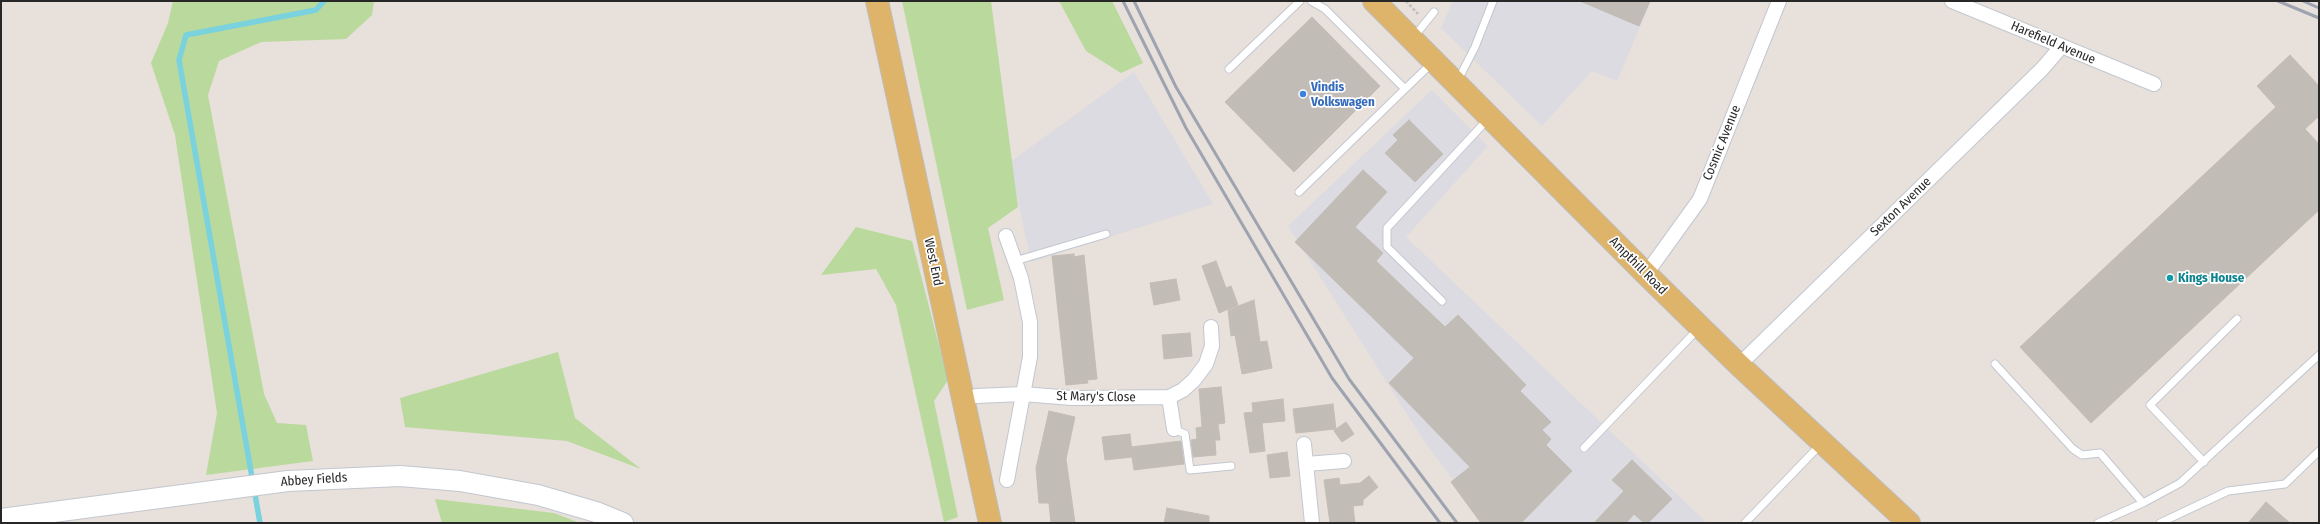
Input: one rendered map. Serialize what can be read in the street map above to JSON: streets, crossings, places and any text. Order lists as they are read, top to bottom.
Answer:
{
  "streets": {
    "main road": ["West End", "Ampthill Road"],
    "street": [
      "Harefield Avenue",
      "Cosmic Avenue",
      "Sexton Avenue",
      "St Mary's Close",
      "Abbey Fields"
    ]
  },
  "crossings": [
    ["Harefield Avenue", "Sexton Avenue"],
    ["Cosmic Avenue", "Ampthill Road"],
    ["Sexton Avenue", "Ampthill Road"],
    ["West End", "St Mary's Close"]
  ],
  "places": ["Vindis Volkswagen", "Kings House"]
}
